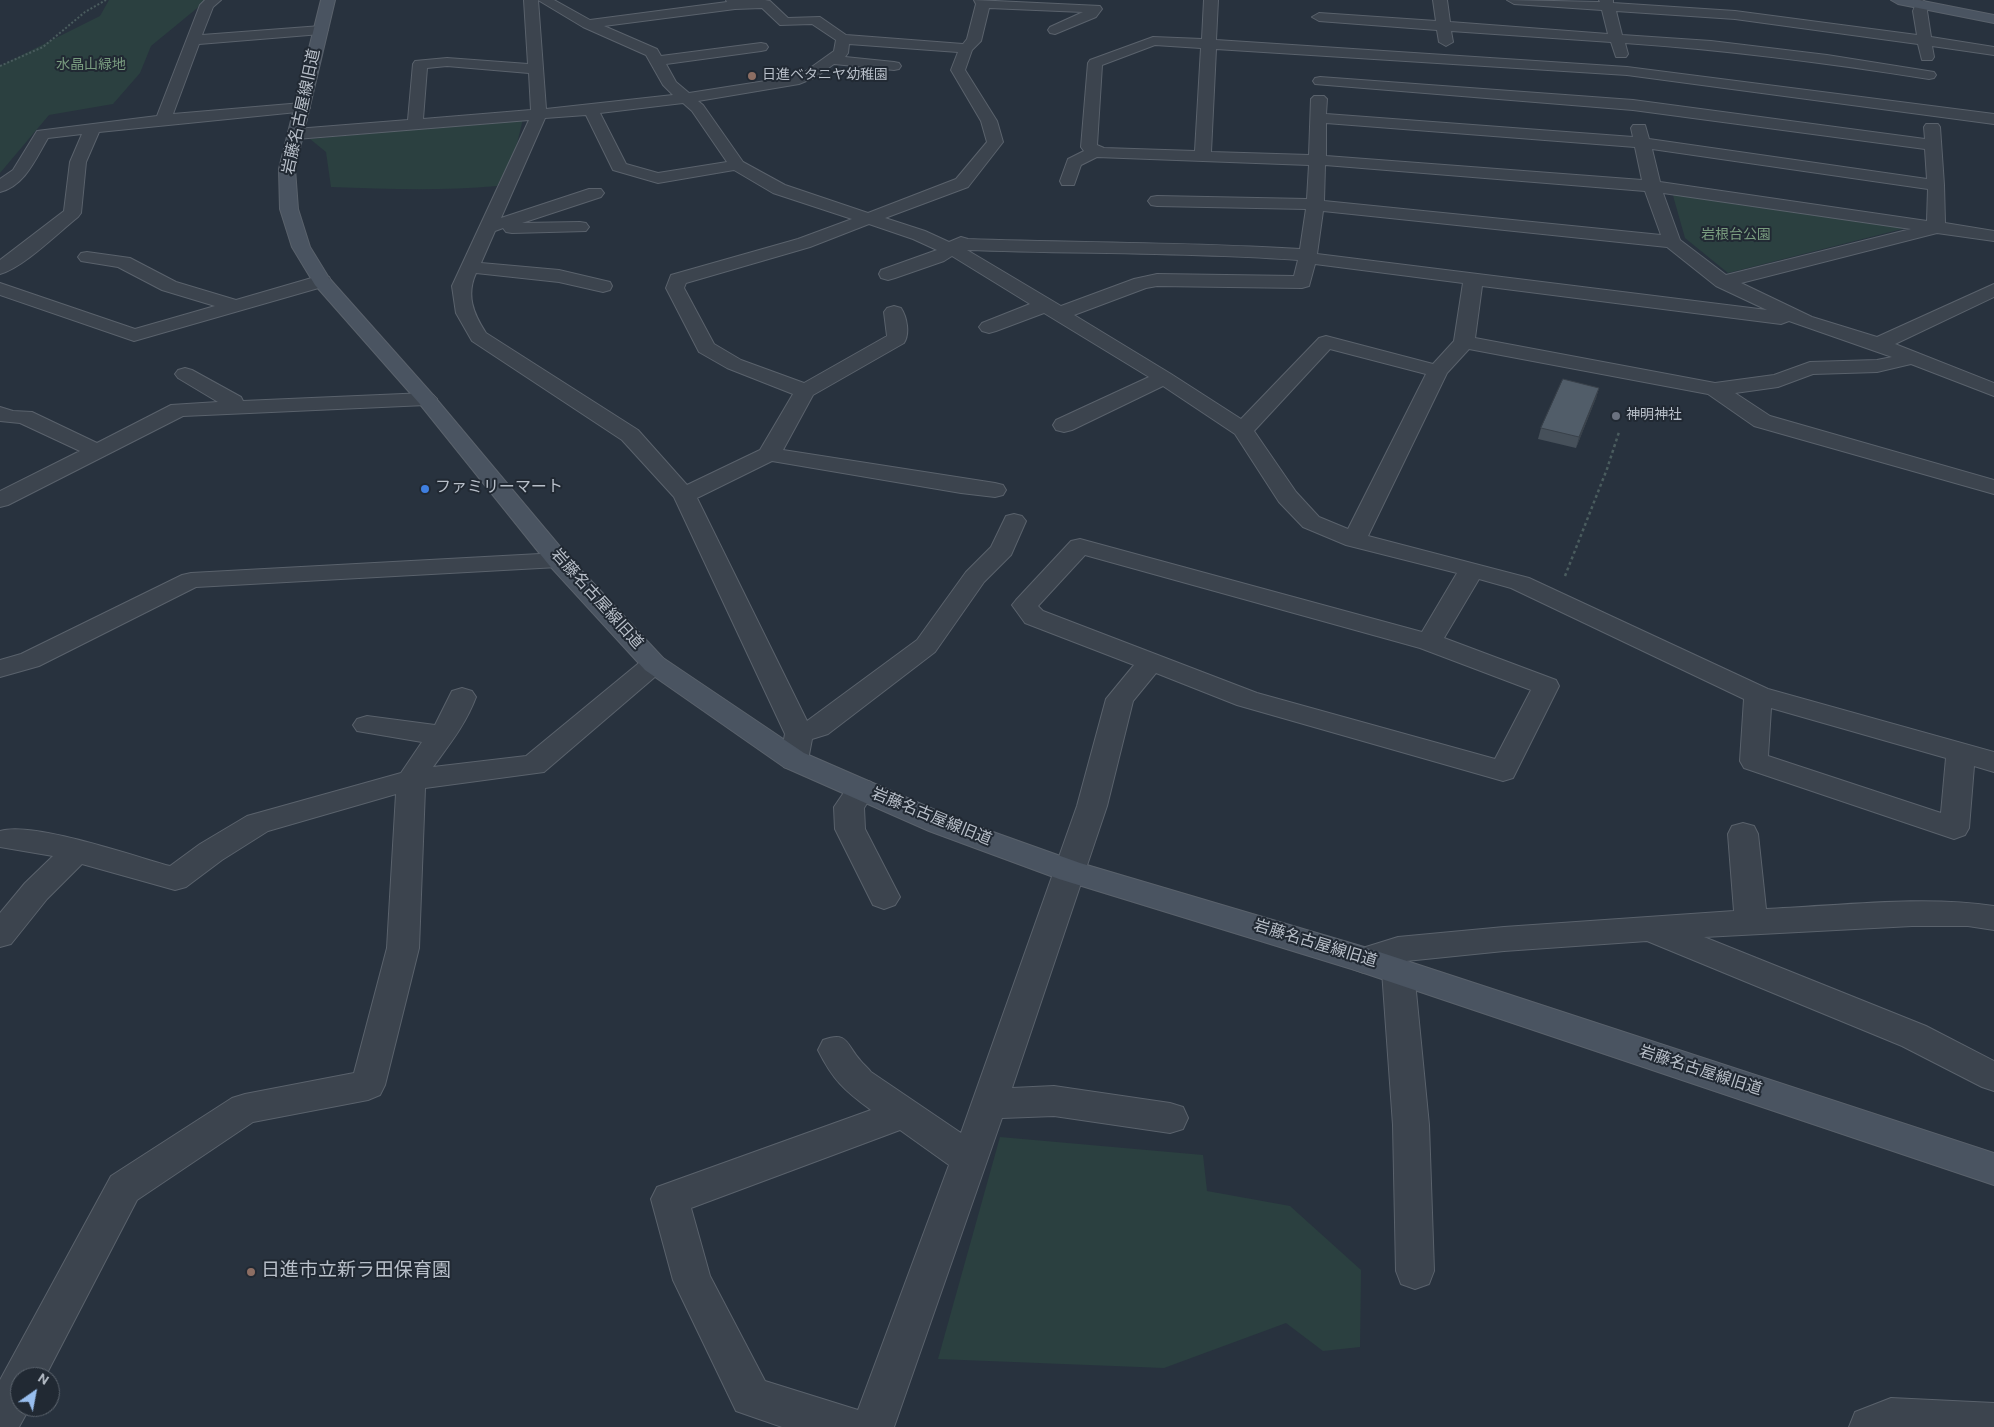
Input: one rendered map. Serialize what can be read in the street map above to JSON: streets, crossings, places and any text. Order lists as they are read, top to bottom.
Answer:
{
  "streets": {
    "street": ["岩藤名古屋線旧道"]
  },
  "parks": ["水晶山緑地", "岩根台公園"],
  "places": [
    "日進ベタニヤ幼稚園",
    "神明神社",
    "ファミリーマート",
    "日進市立新ラ田保育園"
  ],
  "north": "top right"
}
